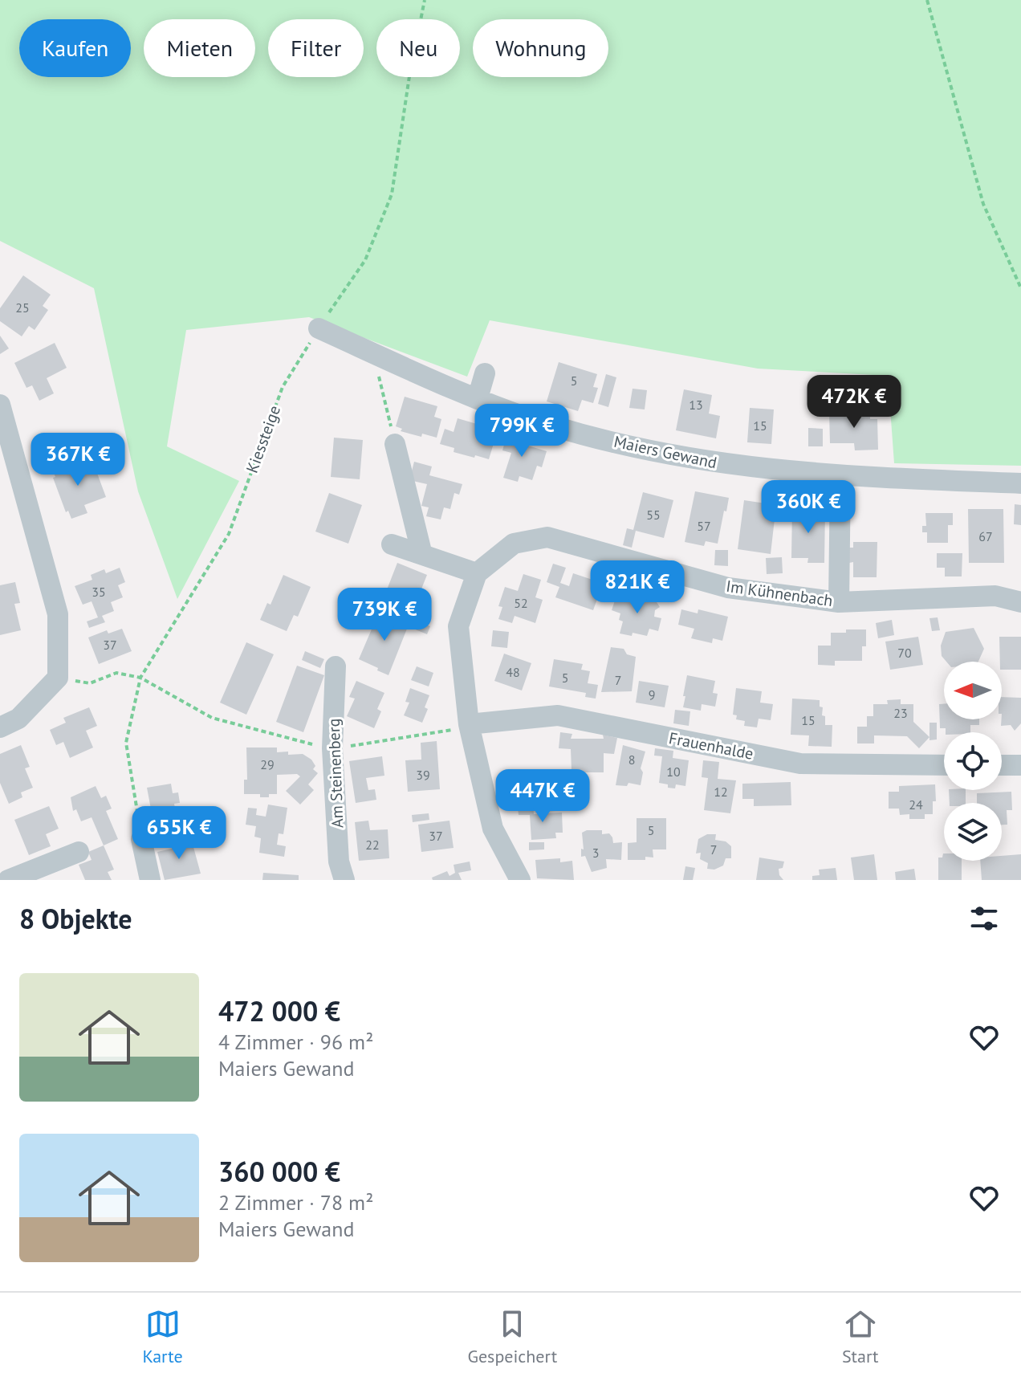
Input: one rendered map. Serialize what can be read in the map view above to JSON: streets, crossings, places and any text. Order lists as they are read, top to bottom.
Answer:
{
  "streets": {
    "street": [
      "Maiers Gewand",
      "Im Kühnenbach",
      "Frauenhalde",
      "Am Steinenberg"
    ],
    "path": ["Kiessteige"]
  },
  "crossings": [
    ["Kiessteige", "Maiers Gewand"]
  ],
  "house_numbers": [
    "25",
    "5",
    "13",
    "15",
    "55",
    "57",
    "67",
    "35",
    "52",
    "37",
    "70",
    "48",
    "5",
    "7",
    "9",
    "23",
    "15",
    "8",
    "29",
    "10",
    "39",
    "12",
    "24",
    "5",
    "37",
    "22",
    "7",
    "3"
  ],
  "north": "left",
  "page": {
    "chip": [
      "Kaufen",
      "Mieten",
      "Filter",
      "Neu",
      "Wohnung"
    ],
    "price": [
      "472K €",
      "799K €",
      "367K €",
      "360K €",
      "821K €",
      "739K €",
      "447K €",
      "655K €"
    ],
    "heading": "8 Objekte",
    "list": [
      {
        "name": "472 000 €",
        "note": "4 Zimmer · 96 m² · Maiers Gewand"
      },
      {
        "name": "360 000 €",
        "note": "2 Zimmer · 78 m² · Maiers Gewand"
      }
    ],
    "tabs": ["Karte", "Gespeichert", "Start"]
  }
}
